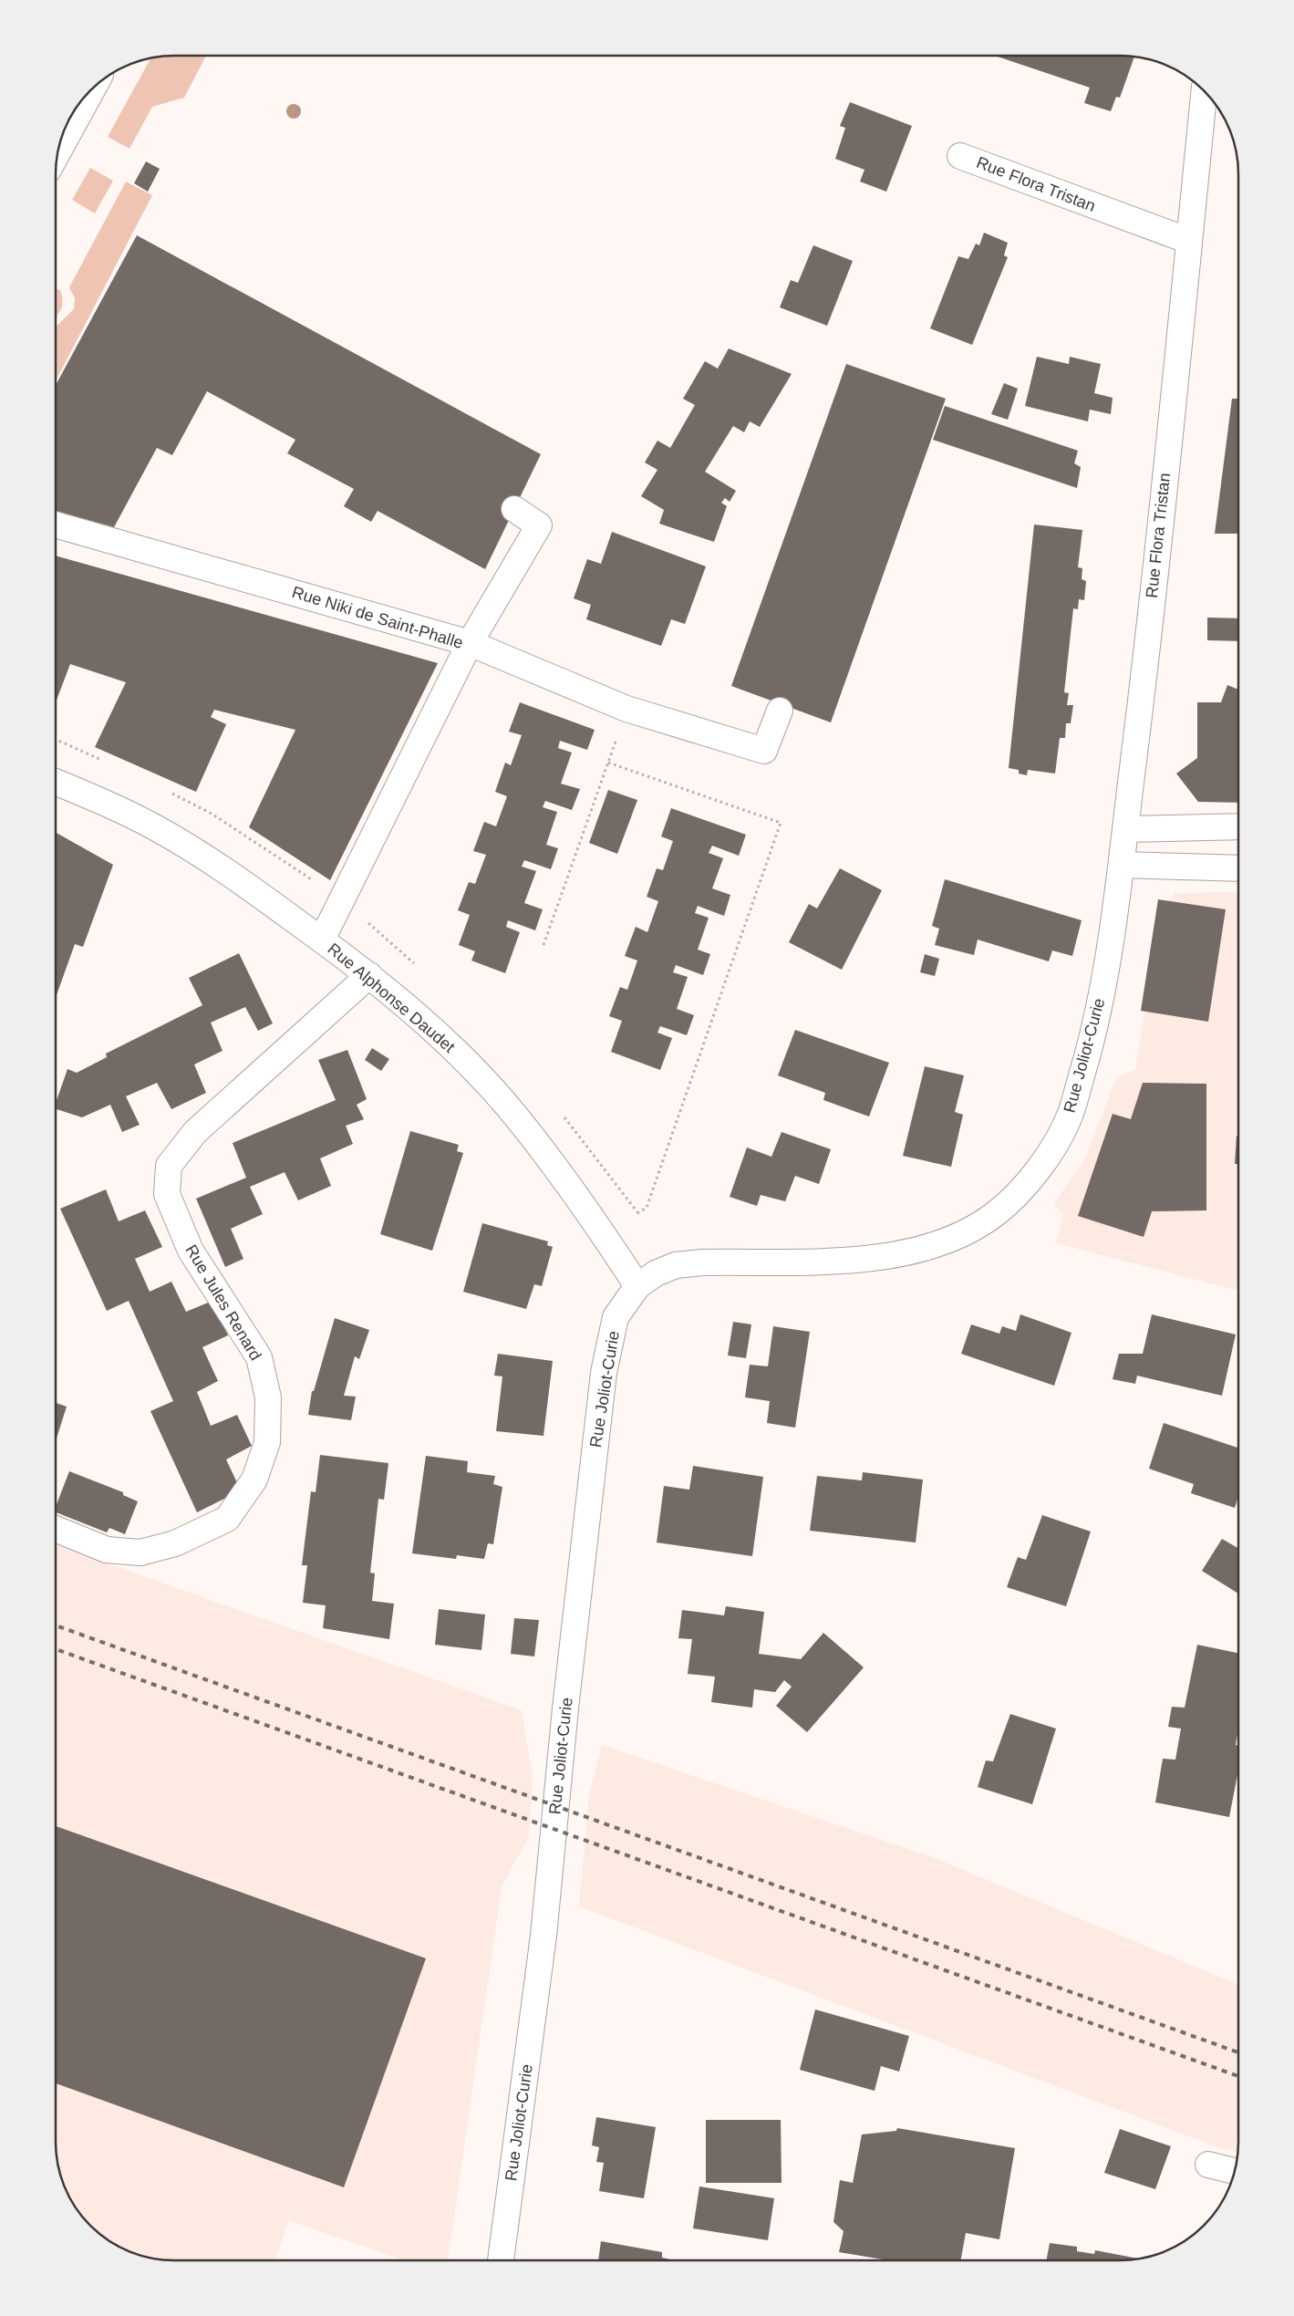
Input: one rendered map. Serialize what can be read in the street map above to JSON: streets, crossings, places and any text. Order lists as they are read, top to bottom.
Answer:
{
  "streets": {
    "street": [
      "Rue Flora Tristan",
      "Rue Niki de Saint-Phalle",
      "Rue Alphonse Daudet",
      "Rue Joliot-Curie",
      "Rue Jules Renard"
    ]
  },
  "crossings": [
    ["Rue Flora Tristan", "Rue Joliot-Curie"],
    ["Rue Niki de Saint-Phalle", "Rue Alphonse Daudet"],
    ["Rue Alphonse Daudet", "Rue Joliot-Curie"],
    ["Rue Alphonse Daudet", "Rue Jules Renard"]
  ]
}
